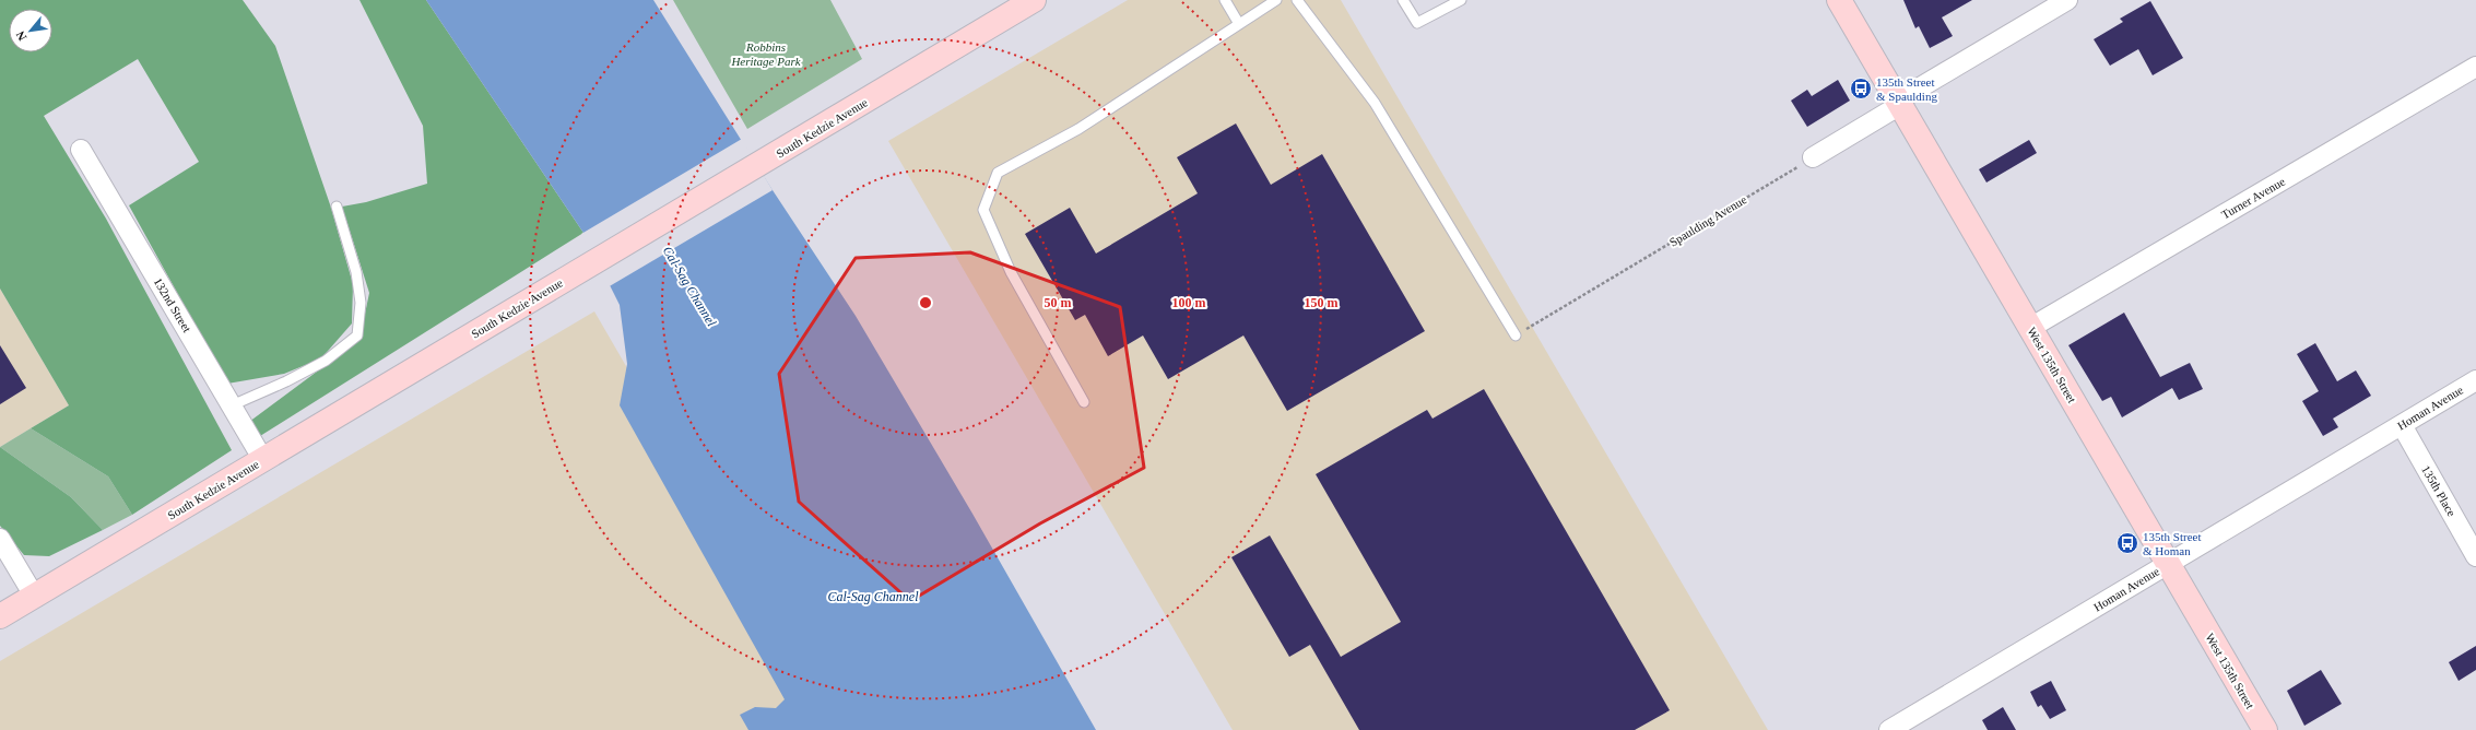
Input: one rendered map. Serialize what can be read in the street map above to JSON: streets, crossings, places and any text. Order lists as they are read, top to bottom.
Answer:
{
  "streets": {
    "main road": ["South Kedzie Avenue", "West 135th Street"],
    "street": [
      "Turner Avenue",
      "132nd Street",
      "Homan Avenue",
      "135th Place"
    ],
    "path": ["Spaulding Avenue"]
  },
  "crossings": [
    ["South Kedzie Avenue", "132nd Street"],
    ["Turner Avenue", "West 135th Street"],
    ["West 135th Street", "Homan Avenue"],
    ["Homan Avenue", "135th Place"]
  ],
  "water": ["Cal-Sag Channel"],
  "parks": ["Robbins Heritage Park"],
  "places": {
    "bus stop": ["135th Street & Spaulding", "135th Street & Homan"]
  },
  "north": "bottom left",
  "rings": ["50 m", "100 m", "150 m"]
}
